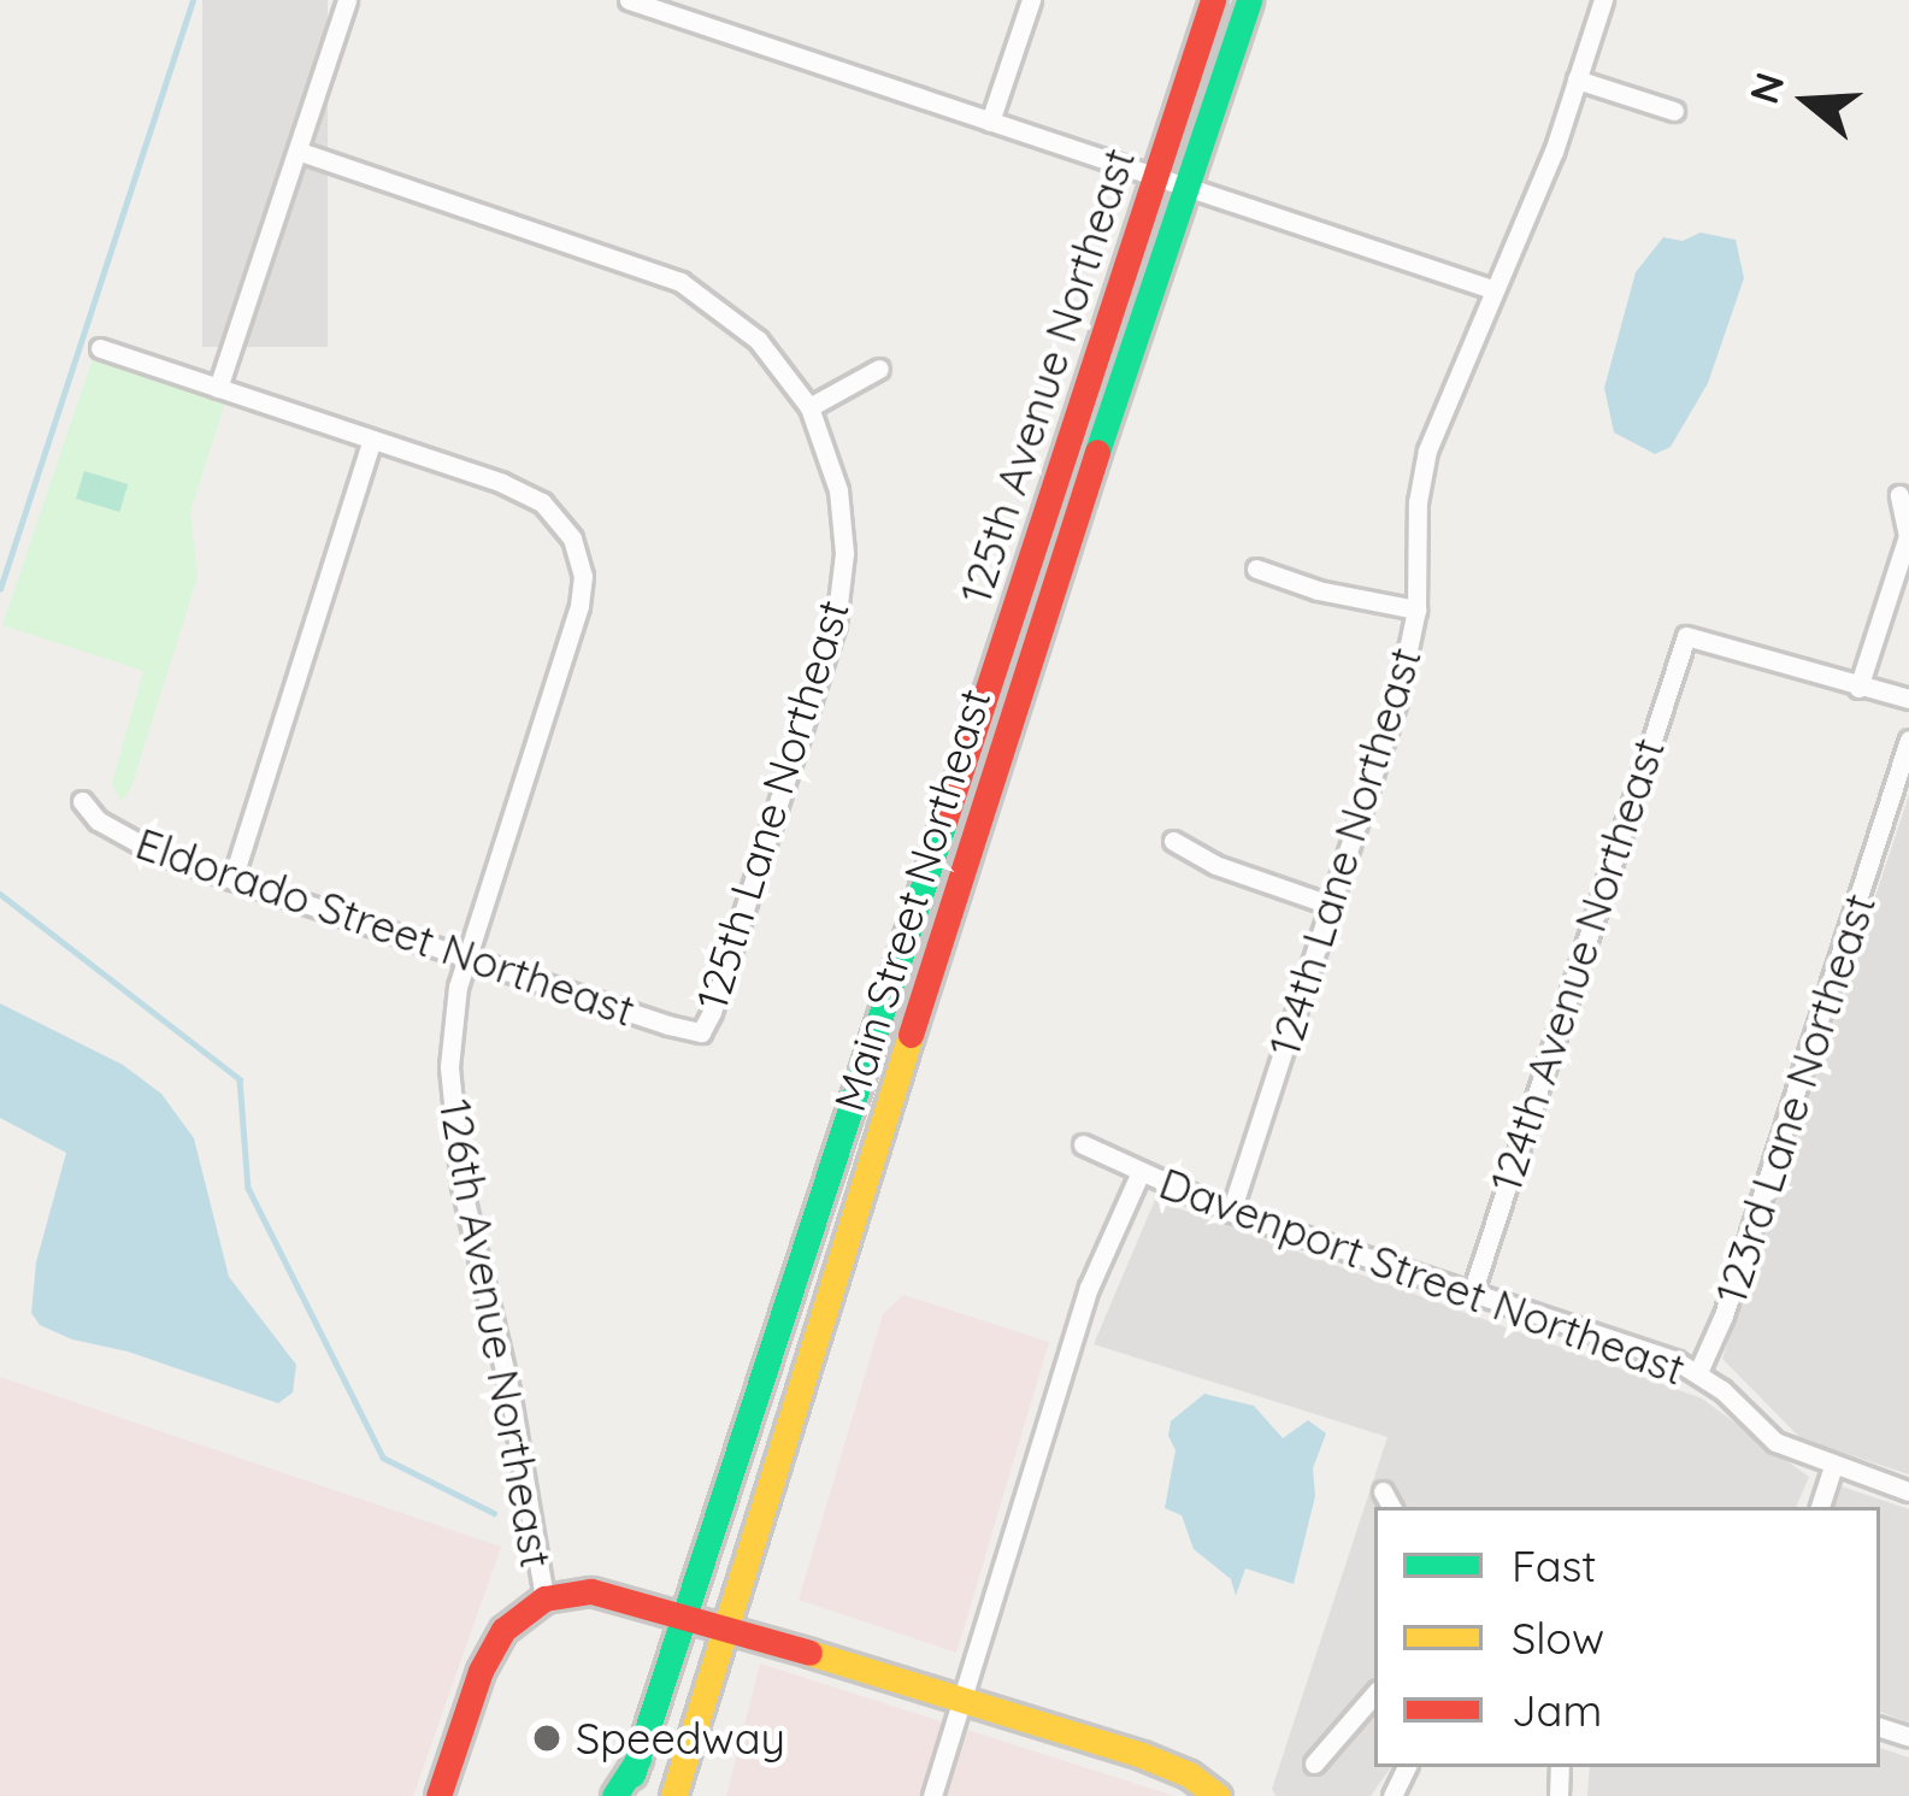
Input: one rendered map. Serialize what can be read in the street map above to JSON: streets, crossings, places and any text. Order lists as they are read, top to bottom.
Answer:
{
  "streets": {
    "main road": ["125th Avenue Northeast", "Main Street Northeast"],
    "street": [
      "125th Lane Northeast",
      "124th Lane Northeast",
      "Eldorado Street Northeast",
      "124th Avenue Northeast",
      "123rd Lane Northeast",
      "Davenport Street Northeast",
      "126th Avenue Northeast"
    ]
  },
  "crossings": [
    ["125th Lane Northeast", "Eldorado Street Northeast"],
    ["124th Lane Northeast", "Davenport Street Northeast"],
    ["Eldorado Street Northeast", "126th Avenue Northeast"],
    ["124th Avenue Northeast", "Davenport Street Northeast"],
    ["123rd Lane Northeast", "Davenport Street Northeast"]
  ],
  "places": ["Speedway"],
  "legend": ["Fast", "Slow", "Jam"],
  "north": "left"
}
